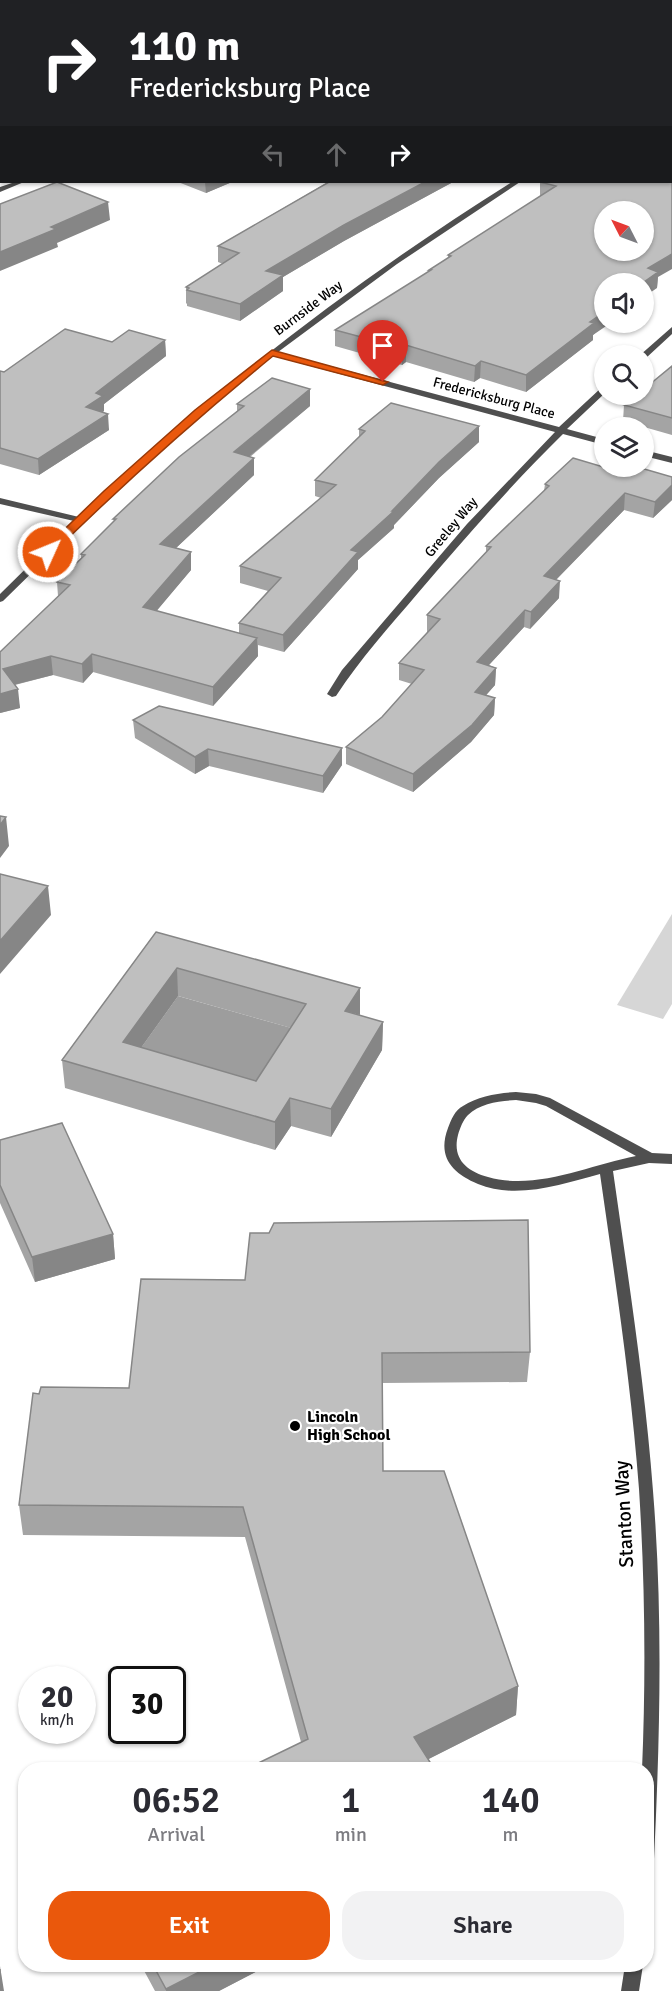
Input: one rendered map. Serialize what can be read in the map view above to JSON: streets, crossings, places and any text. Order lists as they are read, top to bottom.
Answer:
{
  "streets": {
    "street": [
      "Burnside Way",
      "Fredericksburg Place",
      "Greeley Way",
      "Stanton Way"
    ]
  },
  "crossings": [
    ["Burnside Way", "Fredericksburg Place"],
    ["Fredericksburg Place", "Greeley Way"]
  ],
  "places": ["Lincoln High School"],
  "north": "top left",
  "page": {
    "turn": ["110 m", "Fredericksburg Place"],
    "speed": "20 km/h",
    "limit": "30",
    "eta": [
      "06:52",
      "Arrival",
      "1",
      "min",
      "140",
      "m"
    ],
    "buttons": ["Exit", "Share"]
  }
}
